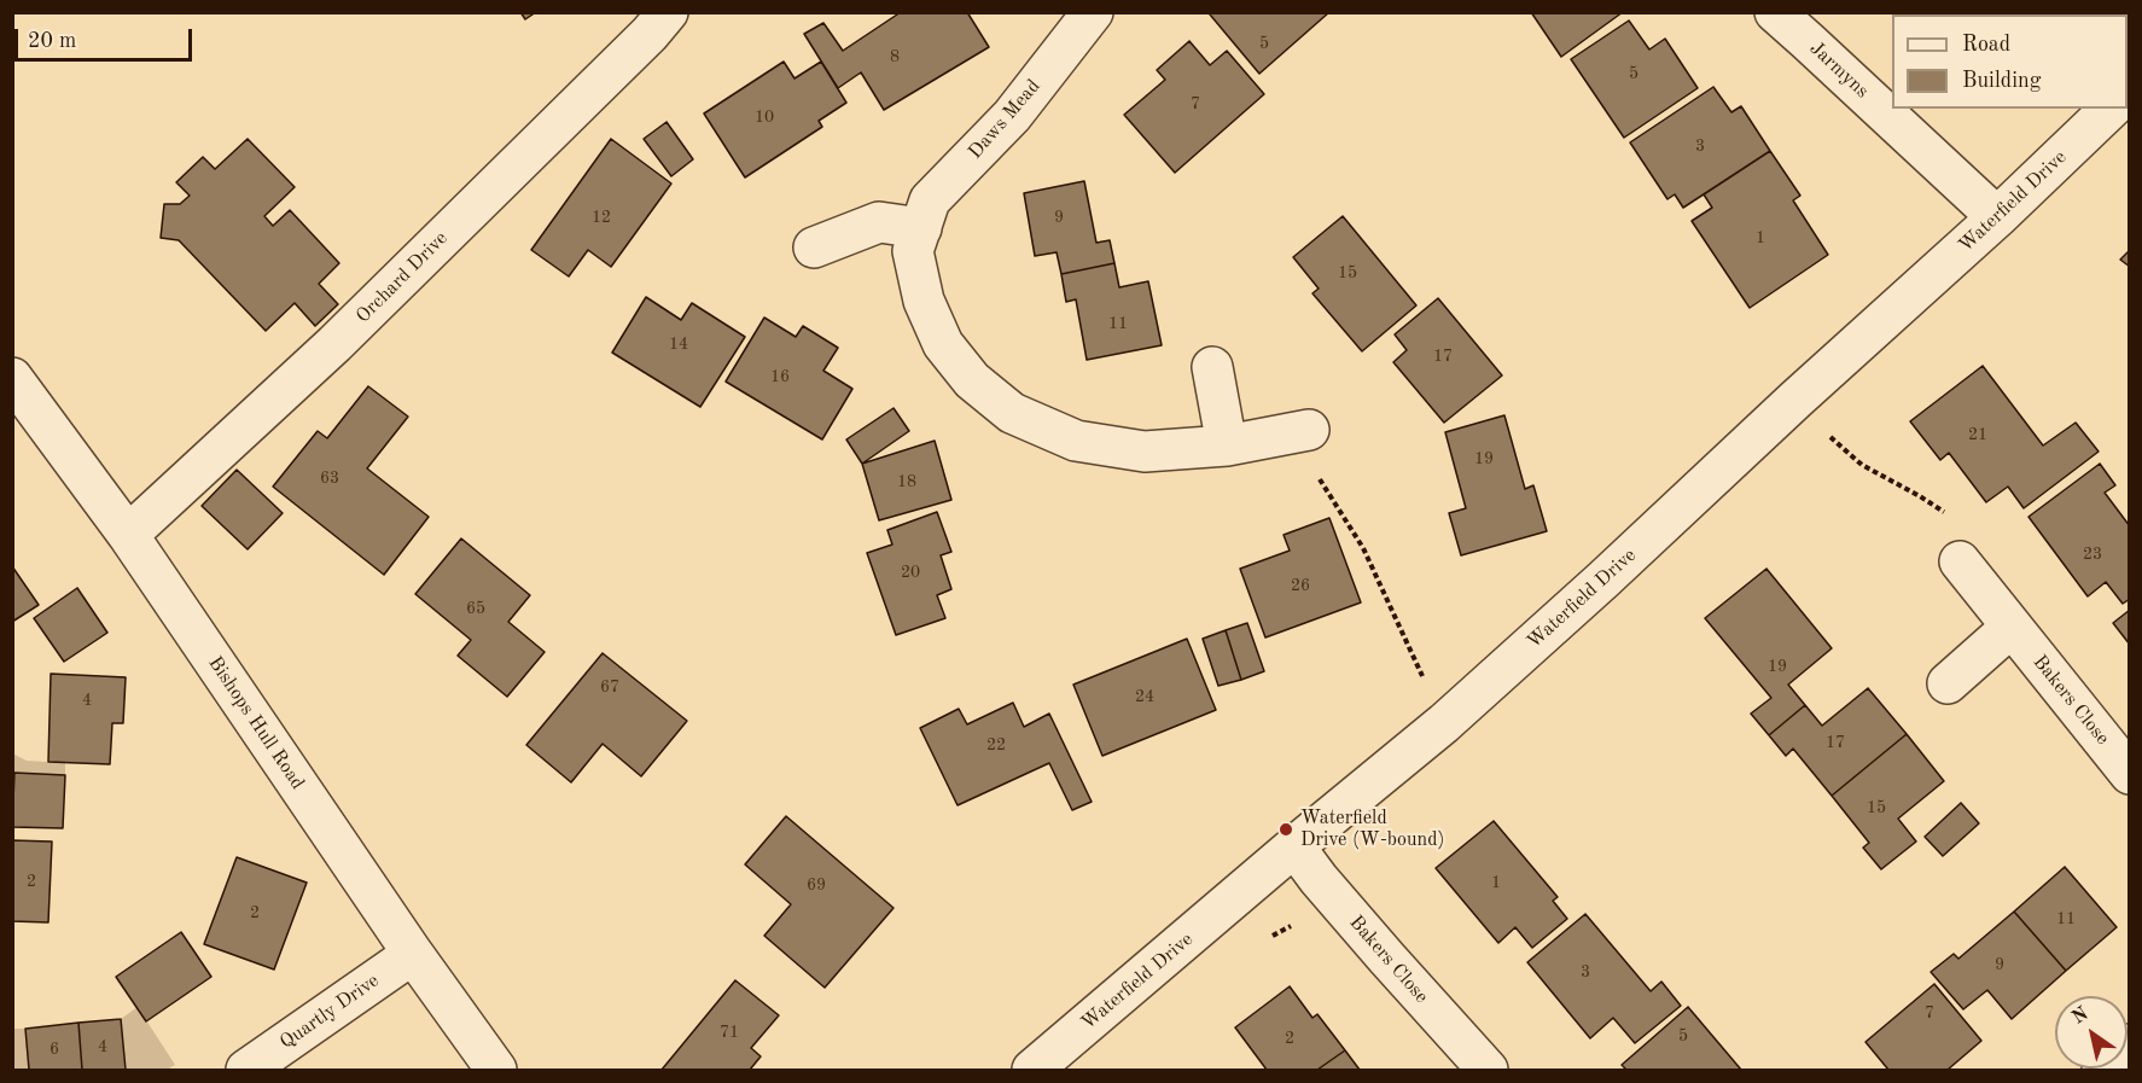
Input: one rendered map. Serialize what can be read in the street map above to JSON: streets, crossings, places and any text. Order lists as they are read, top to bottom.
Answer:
{
  "streets": {
    "street": [
      "Jarmyns",
      "Daws Mead",
      "Waterfield Drive",
      "Orchard Drive",
      "Bakers Close",
      "Bishops Hull Road",
      "Quartly Drive"
    ]
  },
  "crossings": [
    ["Jarmyns", "Waterfield Drive"],
    ["Waterfield Drive", "Bakers Close"],
    ["Orchard Drive", "Bishops Hull Road"],
    ["Bishops Hull Road", "Quartly Drive"]
  ],
  "places": ["Waterfield Drive (W-bound)"],
  "house_numbers": [
    "5",
    "8",
    "5",
    "7",
    "10",
    "3",
    "12",
    "9",
    "1",
    "15",
    "11",
    "14",
    "17",
    "16",
    "21",
    "19",
    "63",
    "18",
    "23",
    "20",
    "26",
    "65",
    "19",
    "67",
    "24",
    "4",
    "17",
    "22",
    "15",
    "2",
    "1",
    "69",
    "2",
    "11",
    "9",
    "3",
    "7",
    "71",
    "5",
    "2",
    "4",
    "6"
  ],
  "legend": ["Road", "Building"],
  "scale_bar": "20 m",
  "north": "top left"
}
